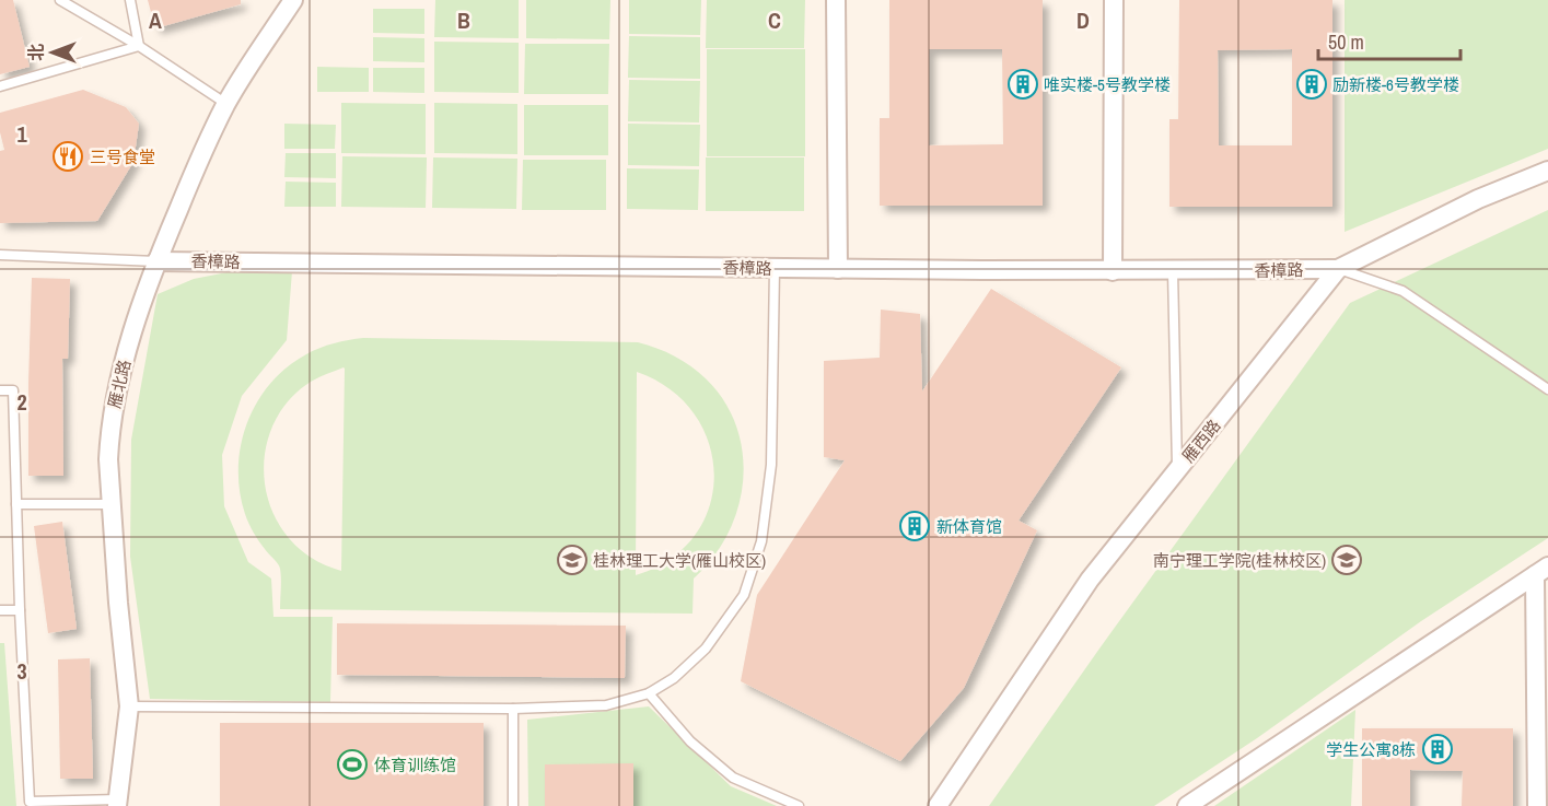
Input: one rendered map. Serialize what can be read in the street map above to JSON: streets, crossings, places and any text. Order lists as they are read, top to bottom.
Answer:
{
  "streets": {
    "street": ["香樟路", "雁北路", "雁西路"]
  },
  "crossings": [
    ["香樟路", "雁北路"],
    ["香樟路", "雁西路"]
  ],
  "places": {
    "building": [
      "唯实楼-5号教学楼",
      "励新楼-6号教学楼",
      "新体育馆",
      "学生公寓8栋"
    ],
    "restaurant": ["三号食堂"],
    "school or university": ["桂林理工大学(雁山校区)", "南宁理工学院(桂林校区)"],
    "sports": ["体育训练馆"]
  },
  "scale_bar": "50 m",
  "north": "left",
  "grid": {
    "columns": [
      "A",
      "B",
      "C",
      "D"
    ],
    "rows": ["1", "2", "3"]
  }
}
